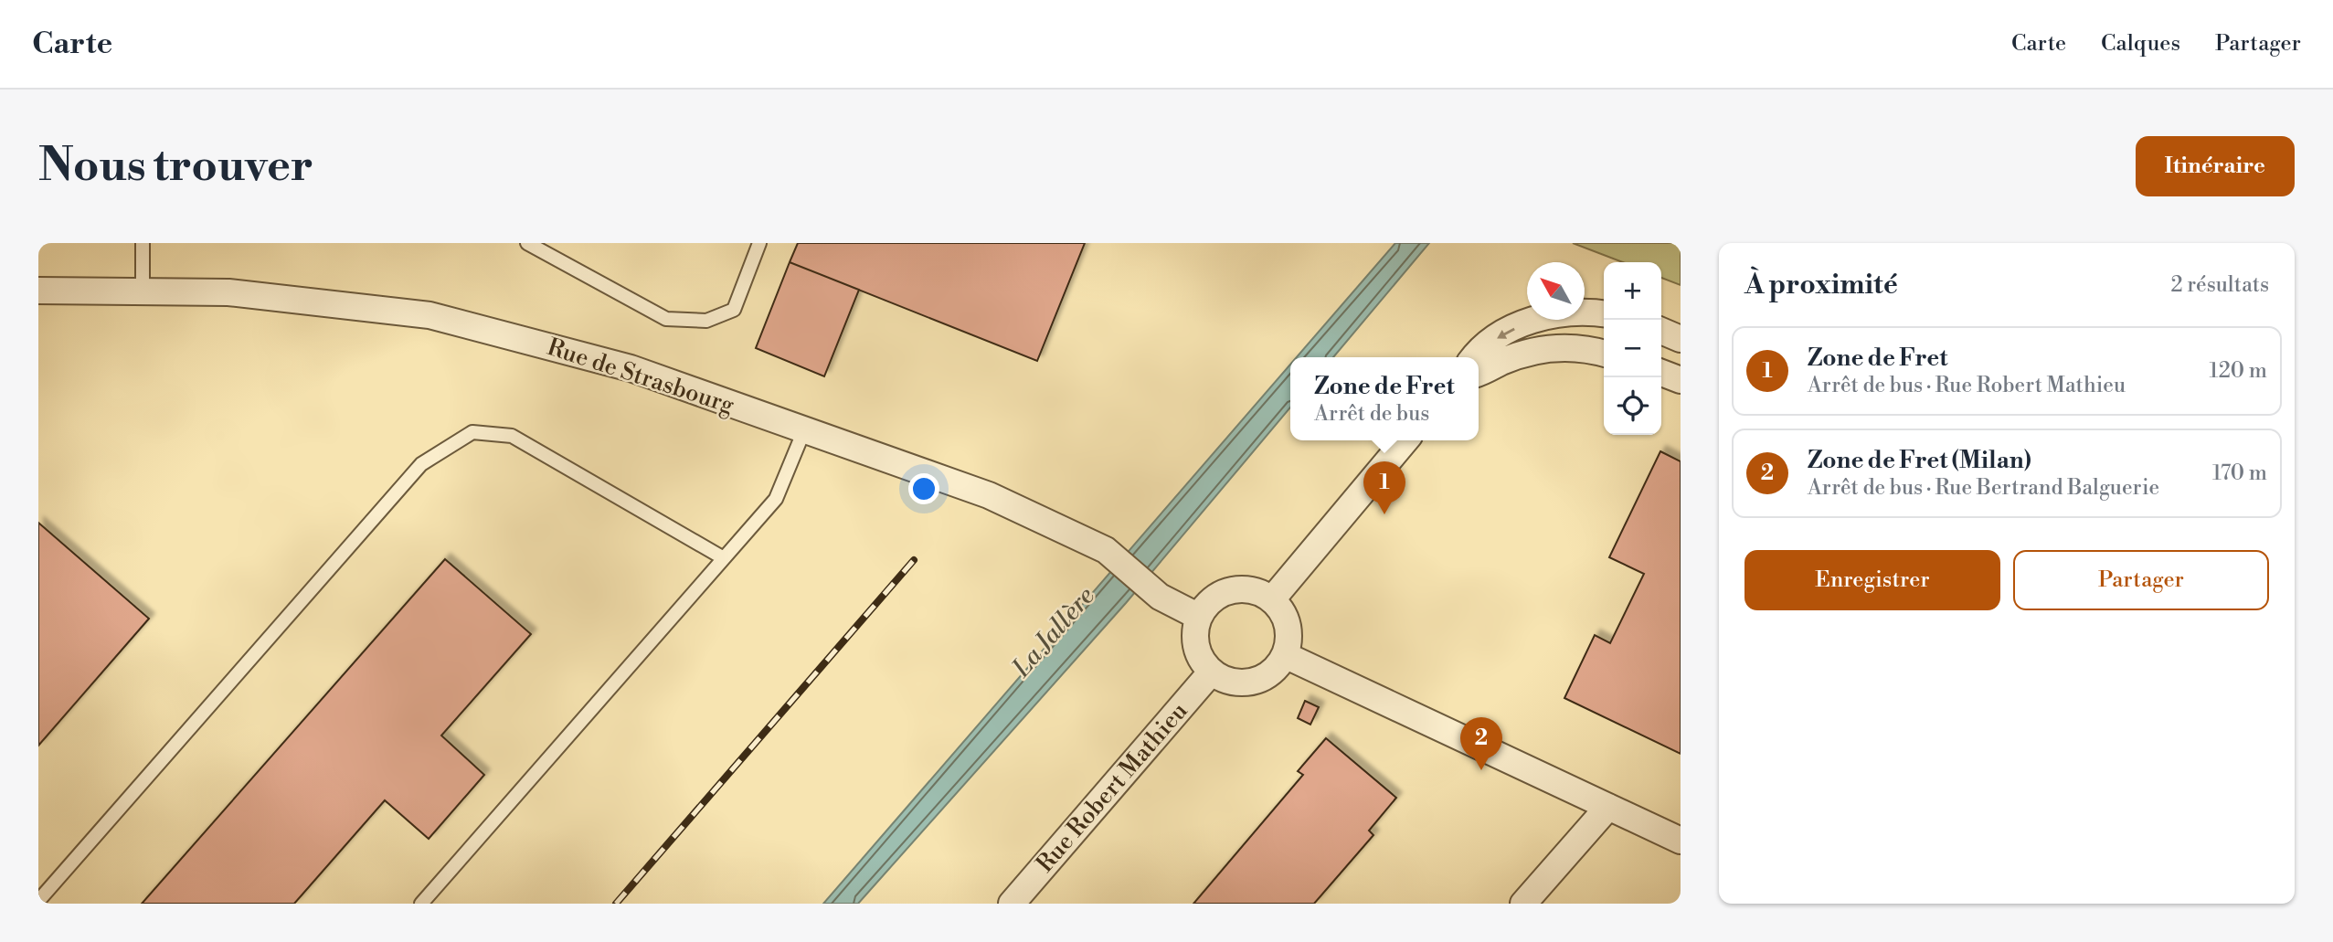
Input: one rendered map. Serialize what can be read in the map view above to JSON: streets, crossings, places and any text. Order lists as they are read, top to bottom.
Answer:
{
  "streets": {
    "street": ["Rue de Strasbourg", "Rue Robert Mathieu"]
  },
  "crossings": [
    ["Rue de Strasbourg", "Rue Robert Mathieu"]
  ],
  "water": ["La Jallère"],
  "north": "top left",
  "page": {
    "header": "Carte",
    "nav": ["Carte", "Calques", "Partager"],
    "buttons": [
      "Itinéraire",
      ["Enregistrer", "Partager"]
    ],
    "title": "Nous trouver",
    "heading": ["À proximité", "2 résultats"],
    "map_buttons": ["+", "−"],
    "list": [
      {
        "mark": "1",
        "name": "Zone de Fret",
        "note": "Arrêt de bus · Rue Robert Mathieu",
        "value": "120 m"
      },
      {
        "mark": "2",
        "name": "Zone de Fret (Milan)",
        "note": "Arrêt de bus · Rue Bertrand Balguerie",
        "value": "170 m"
      }
    ],
    "popup": ["Zone de Fret", "Arrêt de bus"],
    "pins": ["1", "2"]
  }
}
